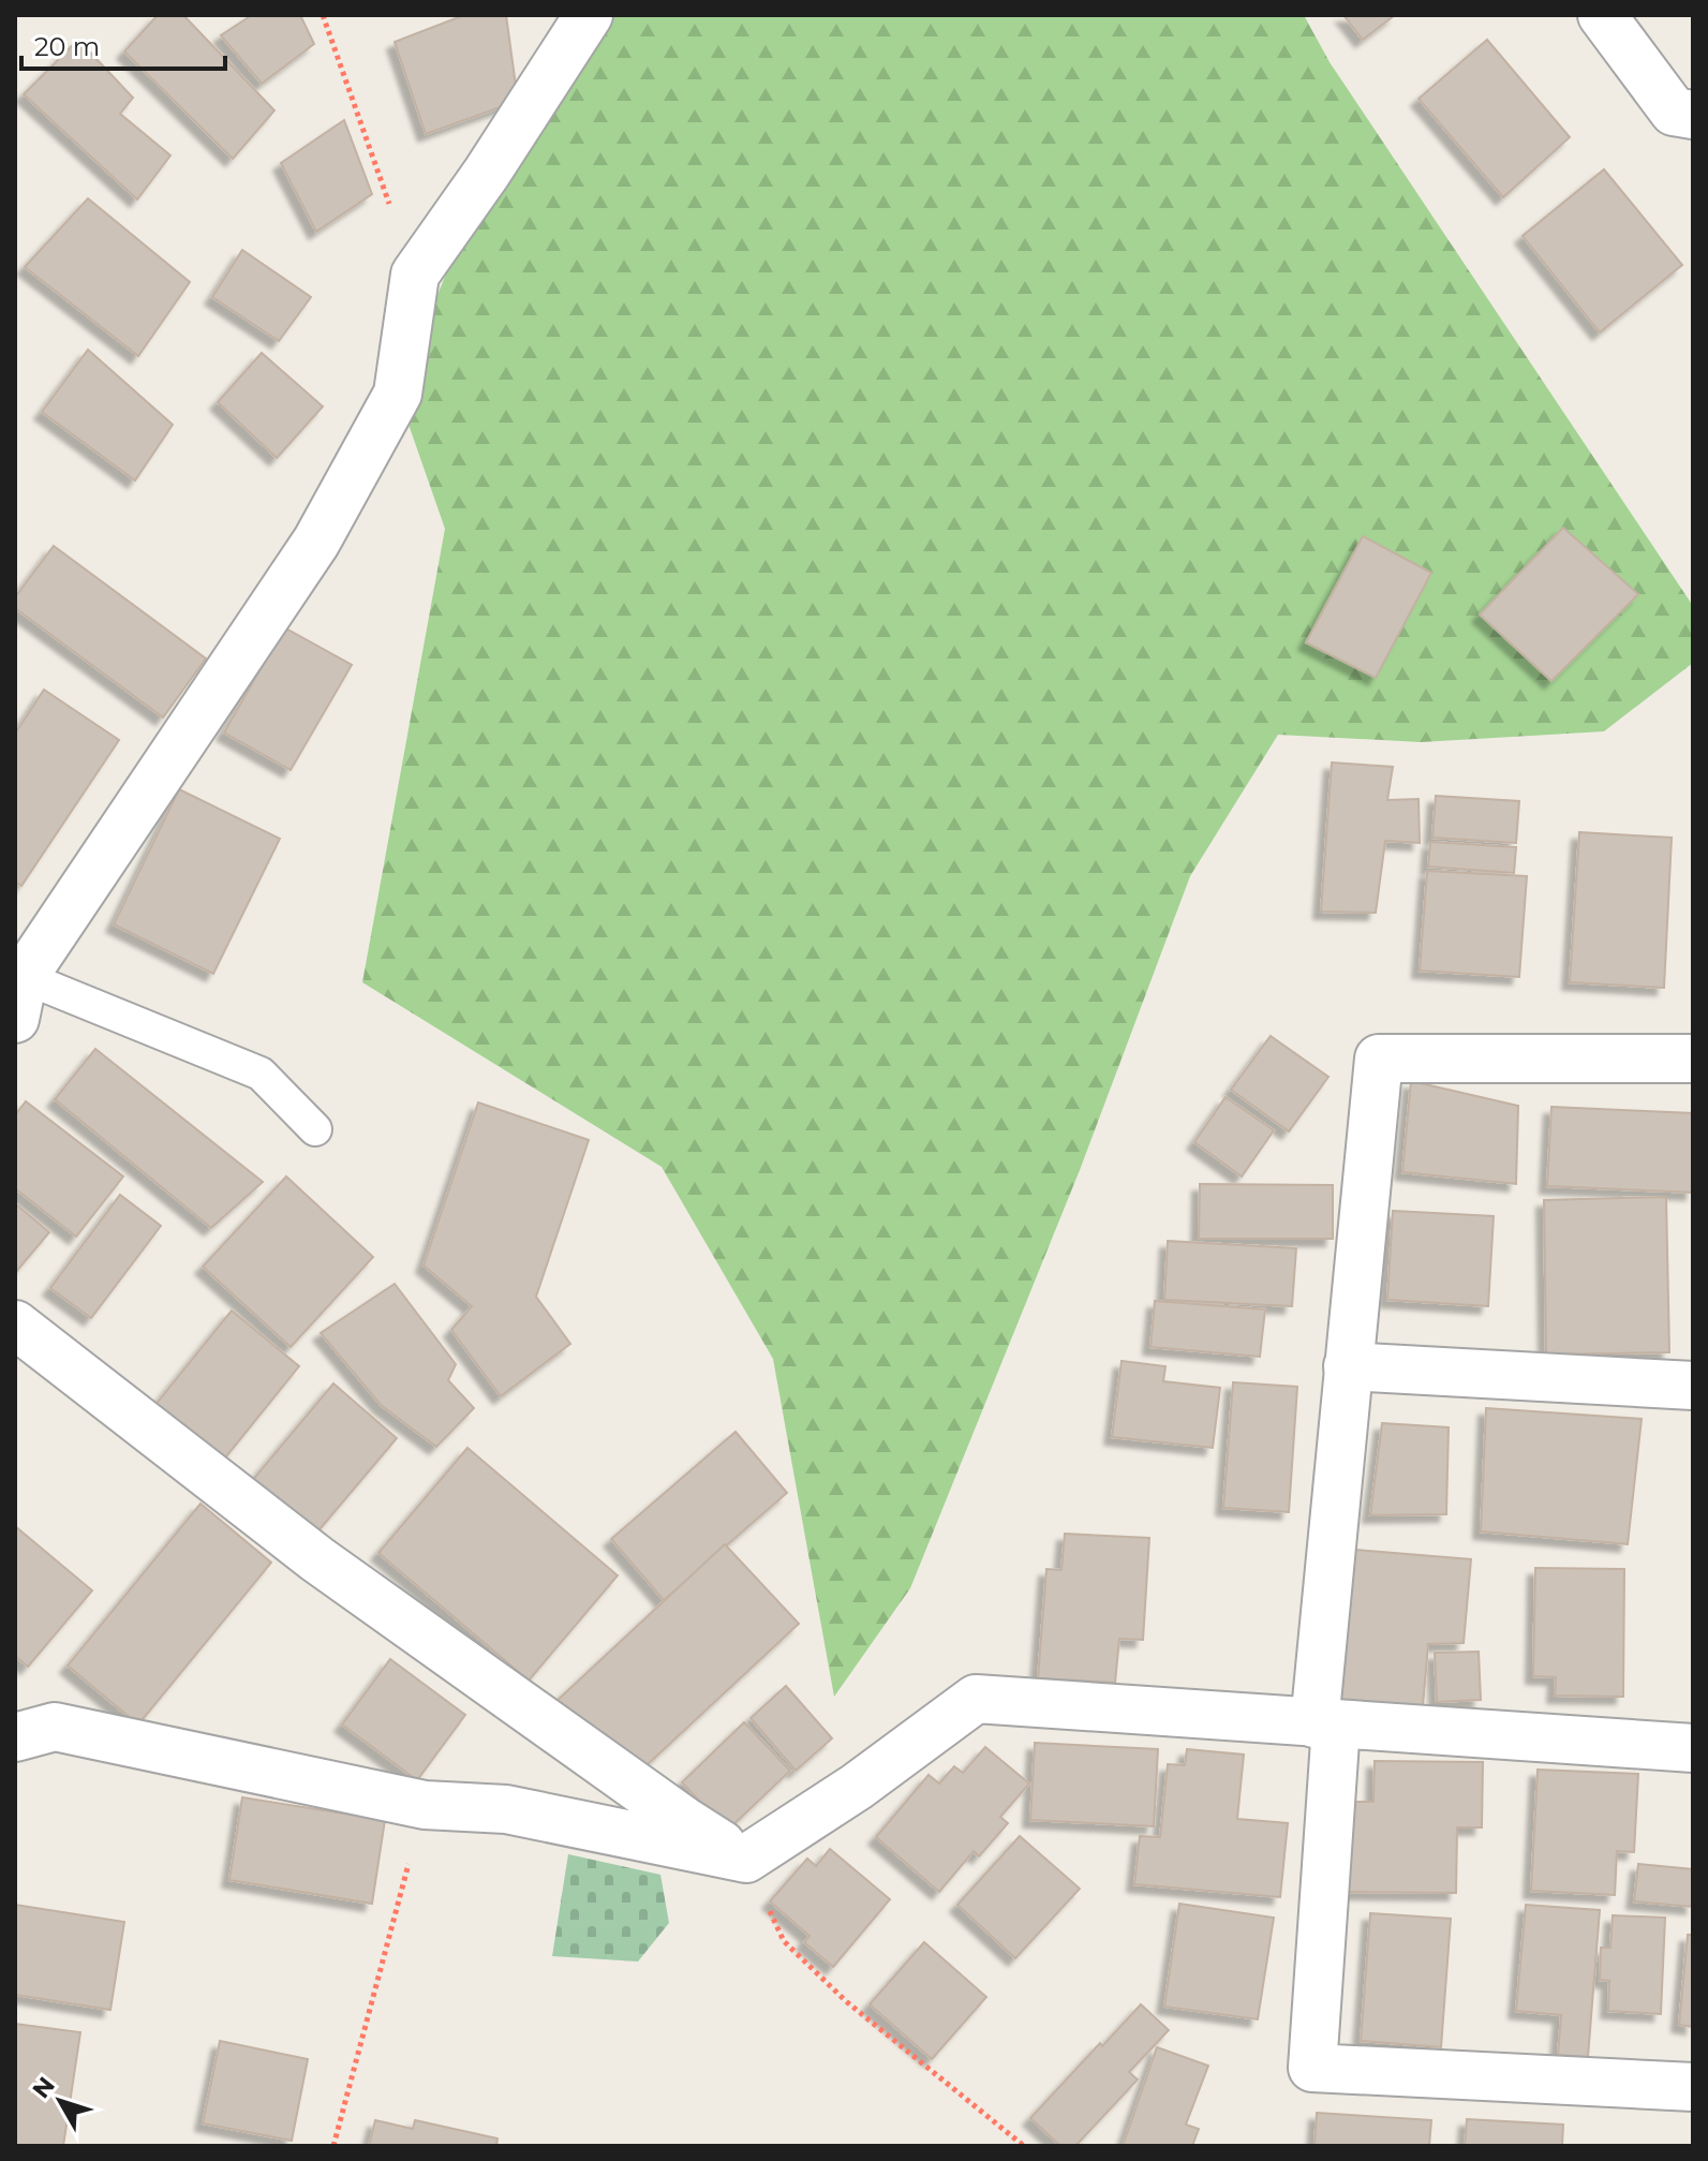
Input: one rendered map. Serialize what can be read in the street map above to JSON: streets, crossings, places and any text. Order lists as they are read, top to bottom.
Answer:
{
  "scale_bar": "20 m",
  "north": "top left"
}
